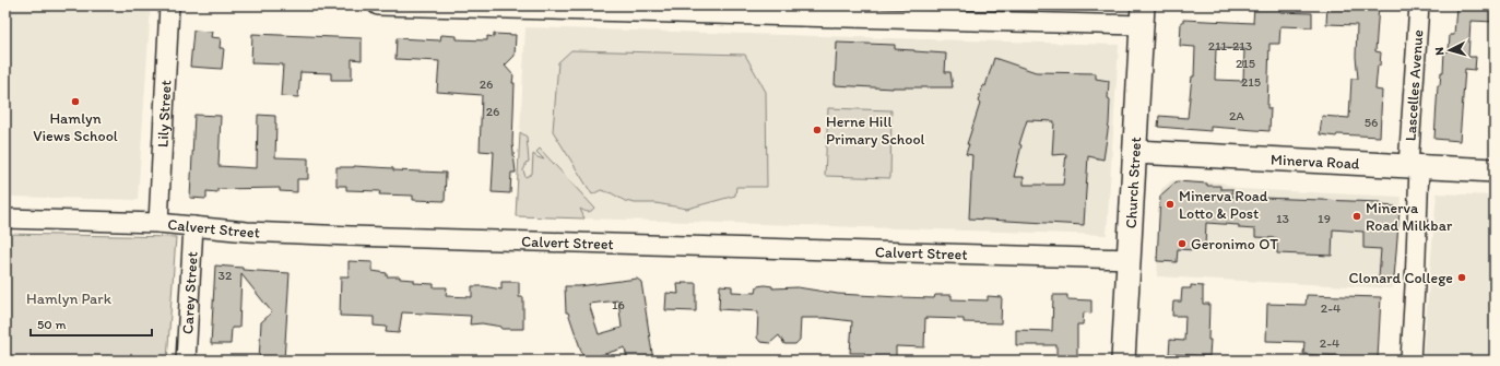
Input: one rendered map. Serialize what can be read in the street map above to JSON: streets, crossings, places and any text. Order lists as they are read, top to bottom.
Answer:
{
  "streets": {
    "street": [
      "Lascelles Avenue",
      "Lily Street",
      "Minerva Road",
      "Church Street",
      "Calvert Street",
      "Carey Street"
    ]
  },
  "crossings": [
    ["Lascelles Avenue", "Minerva Road"],
    ["Lily Street", "Calvert Street"],
    ["Minerva Road", "Church Street"],
    ["Church Street", "Calvert Street"],
    ["Calvert Street", "Carey Street"]
  ],
  "parks": ["Hamlyn Park"],
  "places": [
    "Hamlyn Views School",
    "Herne Hill Primary School",
    "Minerva Road Lotto & Post",
    "Minerva Road Milkbar",
    "Geronimo OT",
    "Clonard College"
  ],
  "house_numbers": [
    "211-213",
    "215",
    "215",
    "26",
    "26",
    "2A",
    "56",
    "13",
    "19",
    "32",
    "16",
    "2-4",
    "2-4"
  ],
  "scale_bar": "50 m",
  "north": "left"
}
